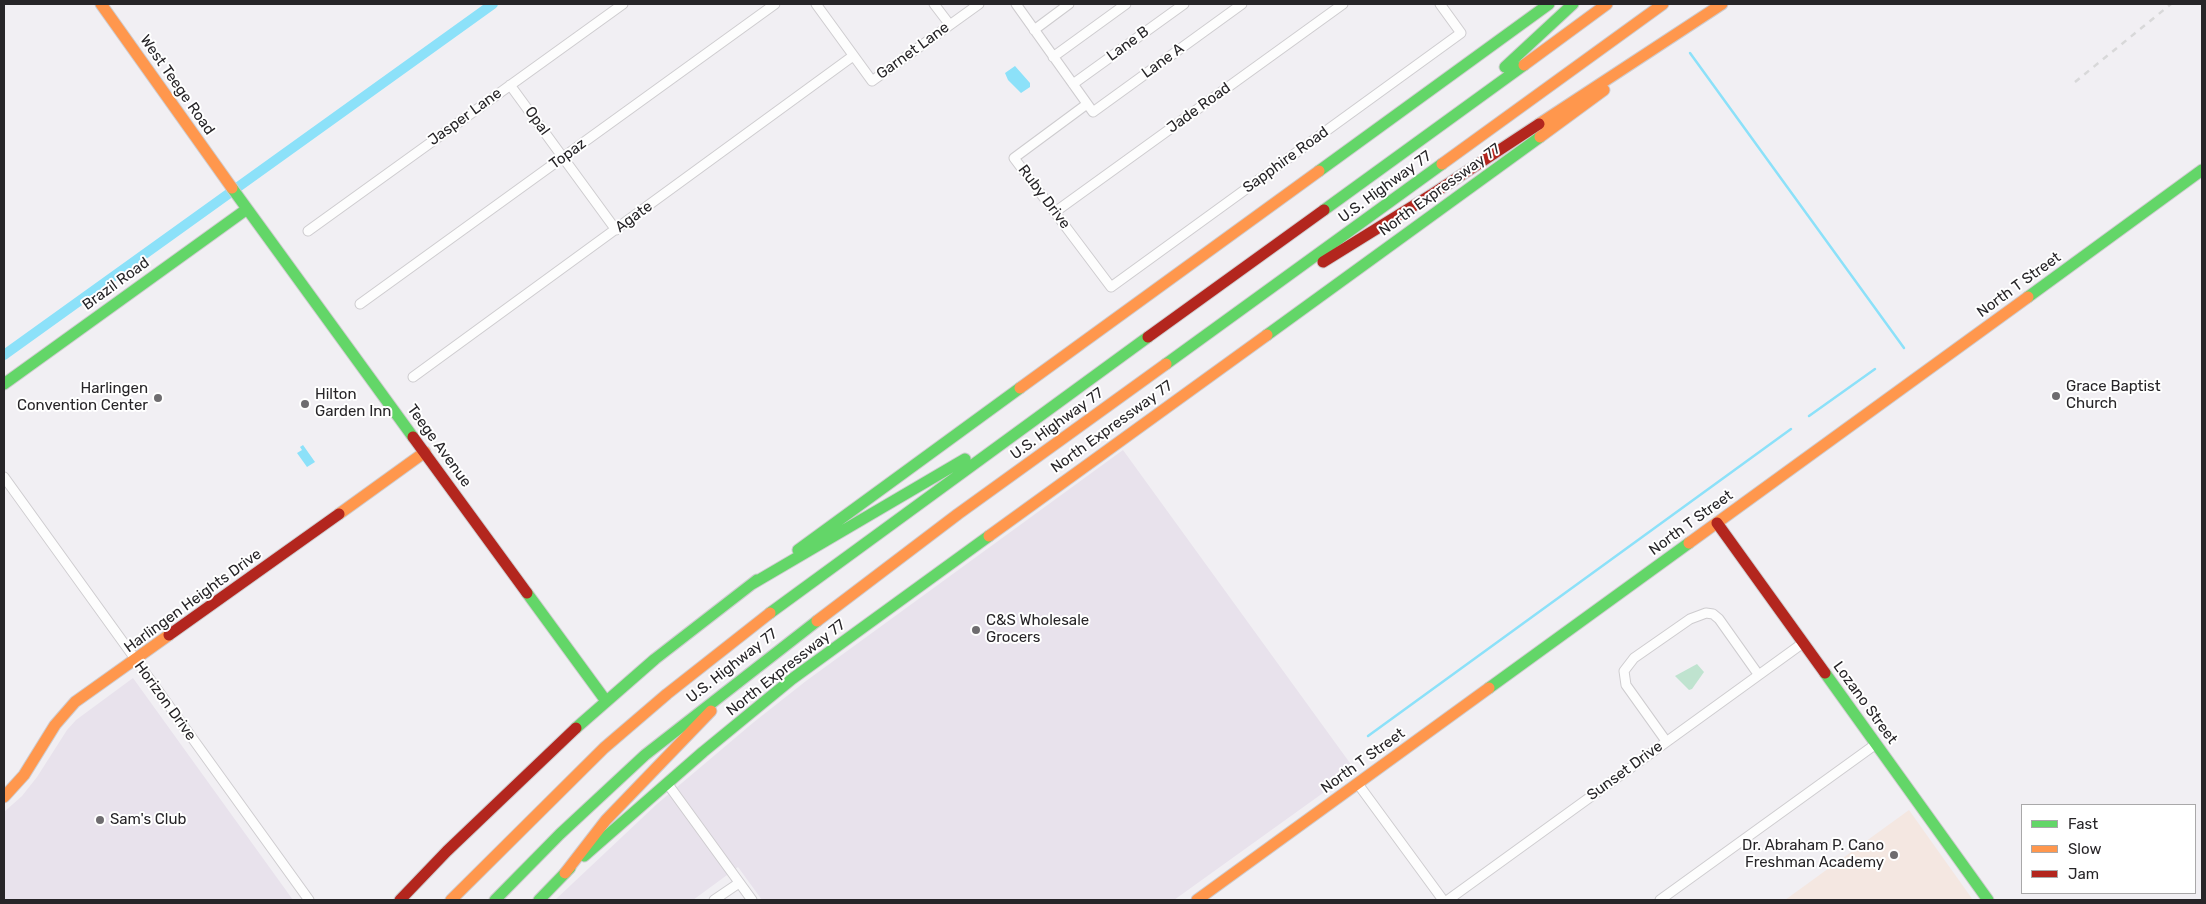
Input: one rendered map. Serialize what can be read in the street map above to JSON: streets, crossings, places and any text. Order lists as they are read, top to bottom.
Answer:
{
  "streets": {
    "main road": [
      "West Teege Road",
      "U.S. Highway 77",
      "North Expressway 77",
      "Brazil Road",
      "North T Street",
      "Teege Avenue",
      "Harlingen Heights Drive",
      "Lozano Street"
    ],
    "street": [
      "Lane B",
      "Garnet Lane",
      "Lane A",
      "Jade Road",
      "Jasper Lane",
      "Opal",
      "Topaz",
      "Sapphire Road",
      "Ruby Drive",
      "Agate",
      "Horizon Drive",
      "Sunset Drive"
    ]
  },
  "crossings": [
    ["Garnet Lane", "Agate"],
    ["Lane A", "Ruby Drive"],
    ["West Teege Road", "Brazil Road"],
    ["West Teege Road", "Teege Avenue"],
    ["Jade Road", "Ruby Drive"],
    ["Jasper Lane", "Opal"],
    ["Opal", "Topaz"],
    ["Opal", "Agate"],
    ["Sapphire Road", "Ruby Drive"],
    ["Brazil Road", "Teege Avenue"],
    ["North T Street", "Lozano Street"],
    ["Teege Avenue", "Harlingen Heights Drive"],
    ["Harlingen Heights Drive", "Horizon Drive"],
    ["Lozano Street", "Sunset Drive"]
  ],
  "places": [
    "Grace Baptist Church",
    "Harlingen Convention Center",
    "Hilton Garden Inn",
    "C&S Wholesale Grocers",
    "Sam's Club",
    "Dr. Abraham P. Cano Freshman Academy"
  ],
  "legend": ["Fast", "Slow", "Jam"]
}
